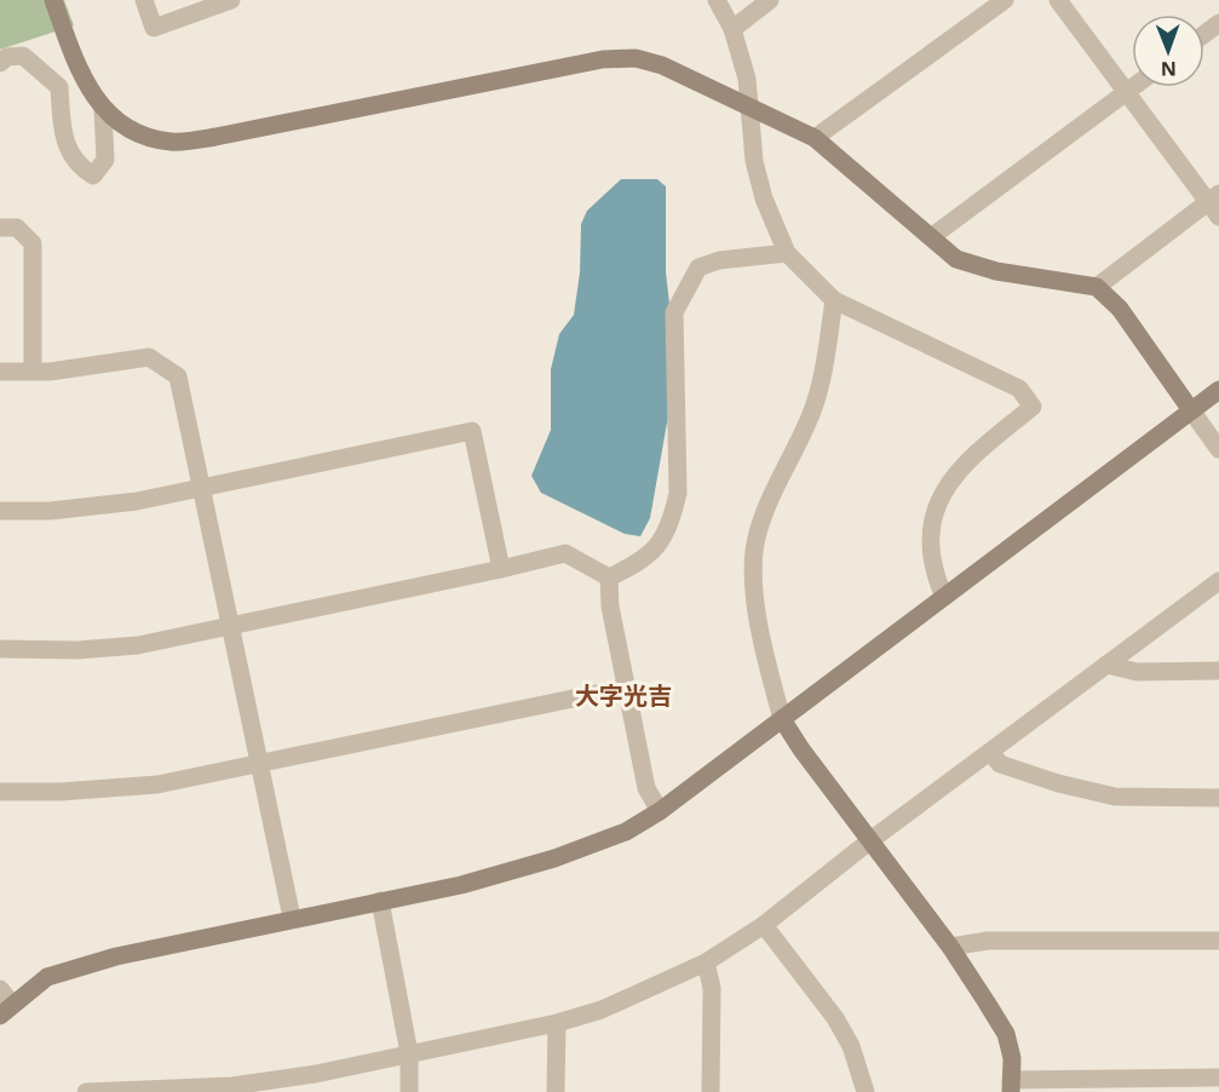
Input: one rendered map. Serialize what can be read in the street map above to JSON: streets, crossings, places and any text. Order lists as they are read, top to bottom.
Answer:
{
  "districts": ["大字光吉"],
  "north": "bottom"
}
